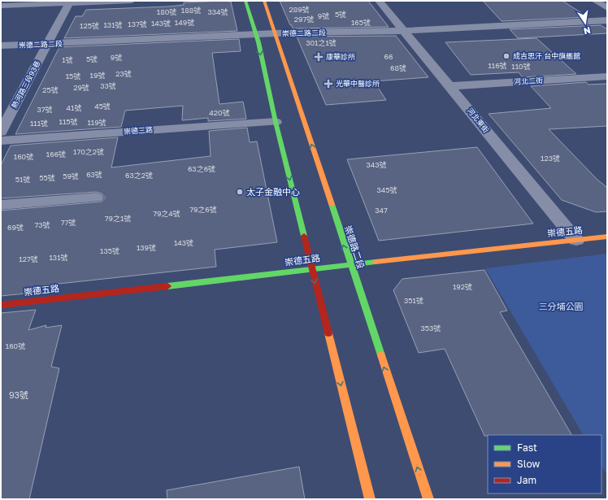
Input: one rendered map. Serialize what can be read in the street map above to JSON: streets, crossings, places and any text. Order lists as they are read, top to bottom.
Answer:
{
  "streets": {
    "main road": ["崇德五路", "崇德路二段"],
    "street": [
      "崇德二路二段",
      "河北二街",
      "熱河路三段93巷",
      "河北東街",
      "崇德三路"
    ]
  },
  "crossings": [
    ["崇德二路二段", "熱河路三段93巷"],
    ["崇德二路二段", "河北東街"],
    ["崇德二路二段", "崇德路二段"],
    ["河北二街", "河北東街"],
    ["河北東街", "崇德五路"],
    ["崇德五路", "崇德路二段"]
  ],
  "parks": ["三分埔公園"],
  "places": {
    "other": ["成吉思汗 台中旗艦館", "太子金融中心"],
    "health": ["康華診所", "光華中醫診所"]
  },
  "house_numbers": [
    "289號",
    "188號",
    "180號",
    "334號",
    "5號",
    "9號",
    "297號",
    "149號",
    "165號",
    "143號",
    "137號",
    "131號",
    "125號",
    "301之1號",
    "66",
    "9號",
    "5號",
    "1號",
    "116號",
    "110號",
    "68號",
    "23號",
    "19號",
    "15號",
    "33號",
    "29號",
    "25號",
    "45號",
    "41號",
    "37號",
    "420號",
    "115號",
    "119號",
    "111號",
    "170之2號",
    "166號",
    "160號",
    "123號",
    "343號",
    "63之6號",
    "63號",
    "63之2號",
    "59號",
    "55號",
    "51號",
    "345號",
    "79之6號",
    "347",
    "79之4號",
    "79之1號",
    "77號",
    "73號",
    "69號",
    "143號",
    "139號",
    "135號",
    "131號",
    "127號",
    "192號",
    "351號",
    "353號",
    "160號",
    "93號"
  ],
  "legend": ["Fast", "Slow", "Jam"],
  "north": "bottom"
}
